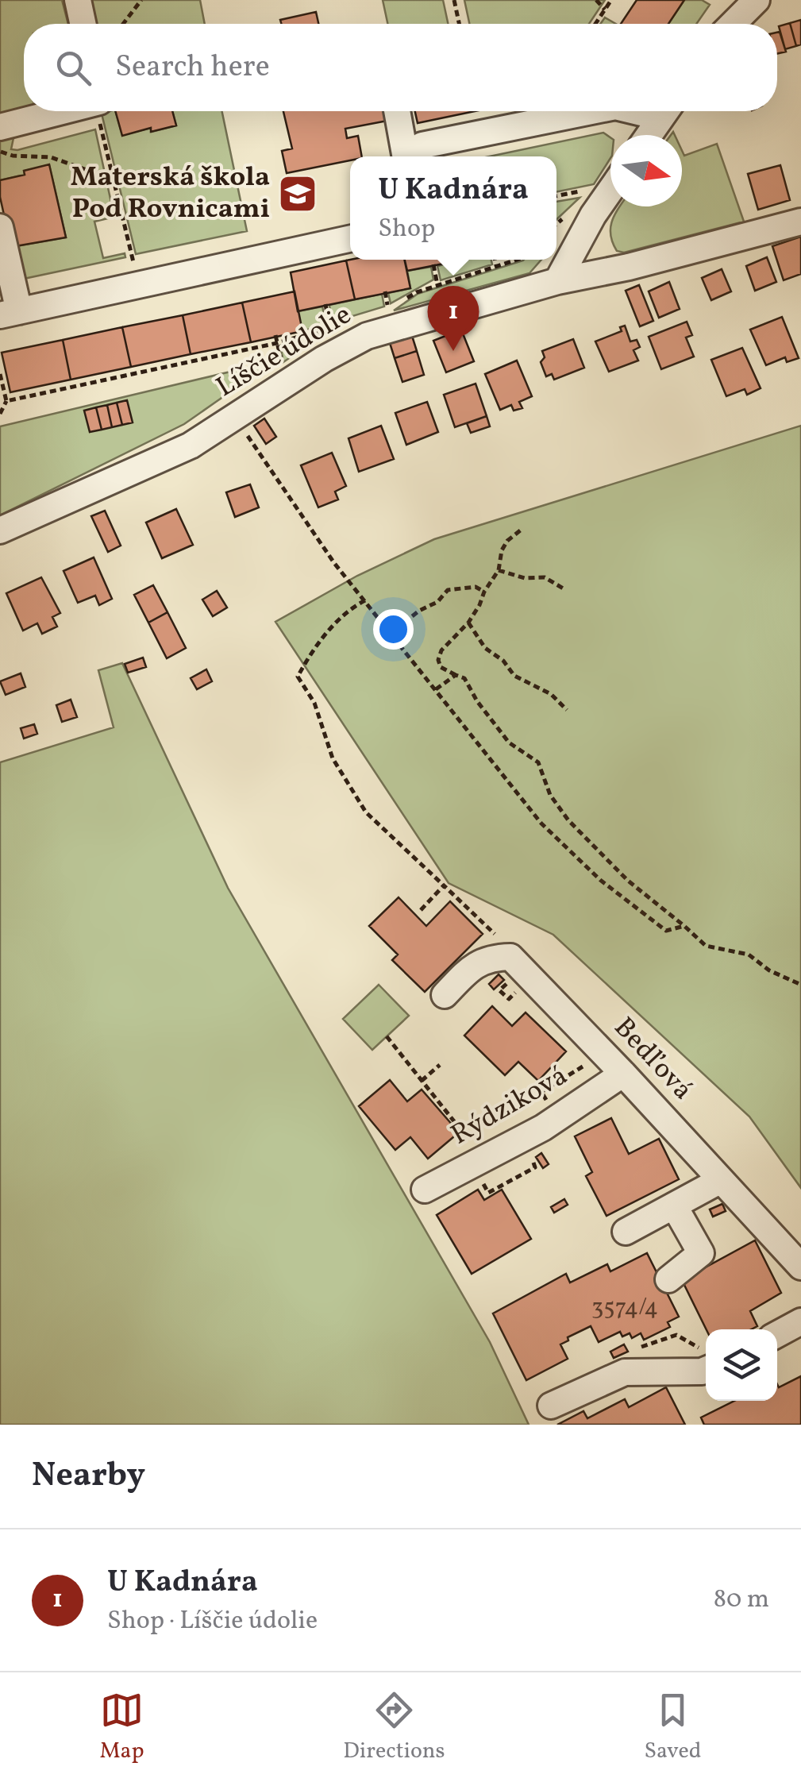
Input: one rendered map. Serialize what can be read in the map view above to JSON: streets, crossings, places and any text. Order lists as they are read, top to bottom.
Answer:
{
  "streets": {
    "street": ["Líščie údolie", "Bedľová", "Rýdziková"]
  },
  "crossings": [
    ["Bedľová", "Rýdziková"]
  ],
  "places": {
    "school or university": ["Materská škola Pod Rovnicami"]
  },
  "house_numbers": ["3574/4"],
  "north": "right",
  "page": {
    "search": "Search here",
    "popup": ["U Kadnára", "Shop"],
    "pins": "1",
    "heading": "Nearby",
    "list": [
      {
        "mark": "1",
        "name": "U Kadnára",
        "note": "Shop · Líščie údolie",
        "value": "80 m"
      }
    ],
    "nav": ["Map", "Directions", "Saved"]
  }
}
